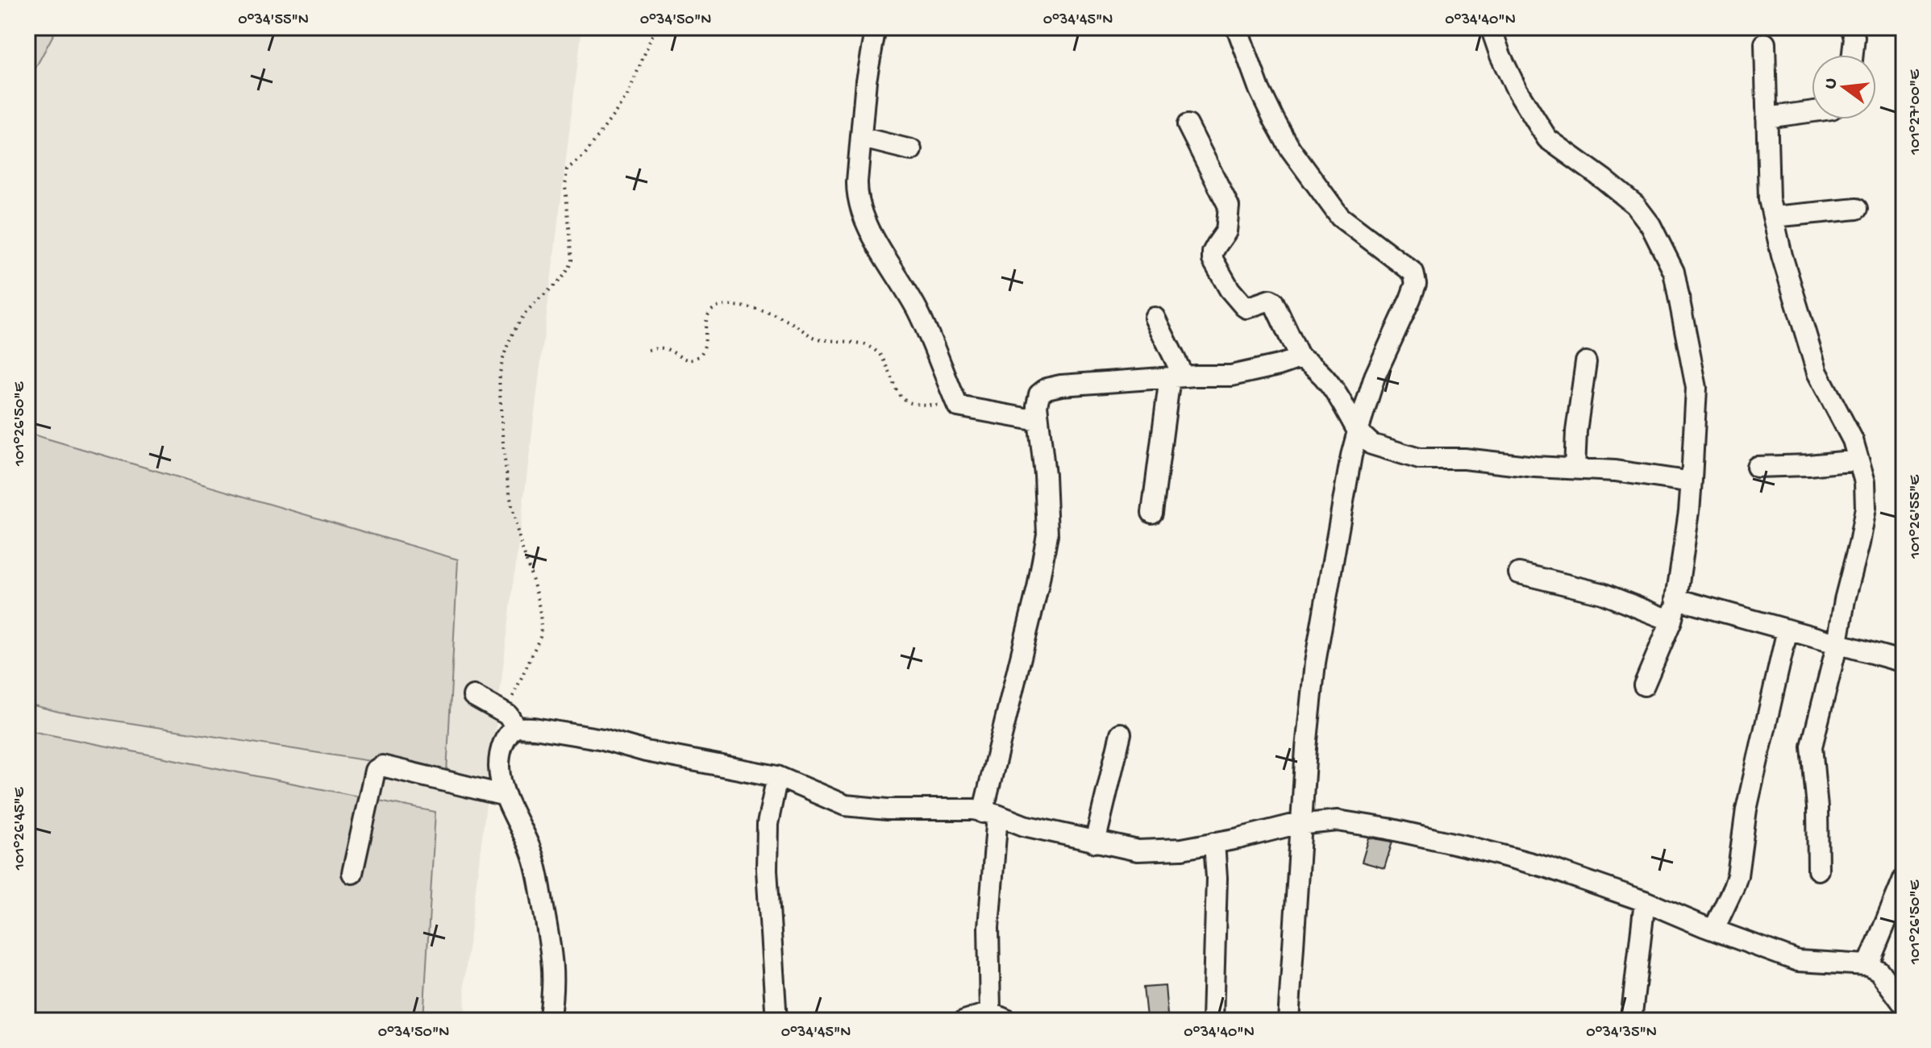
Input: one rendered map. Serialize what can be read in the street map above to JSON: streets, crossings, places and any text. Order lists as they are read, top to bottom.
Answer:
{
  "north": "left",
  "coordinates": [
    "0°34'55\"N",
    "0°34'50\"N",
    "0°34'45\"N",
    "0°34'40\"N",
    "101°27'00\"E",
    "101°26'50\"E",
    "101°26'55\"E",
    "101°26'45\"E",
    "0°34'35\"N"
  ]
}
